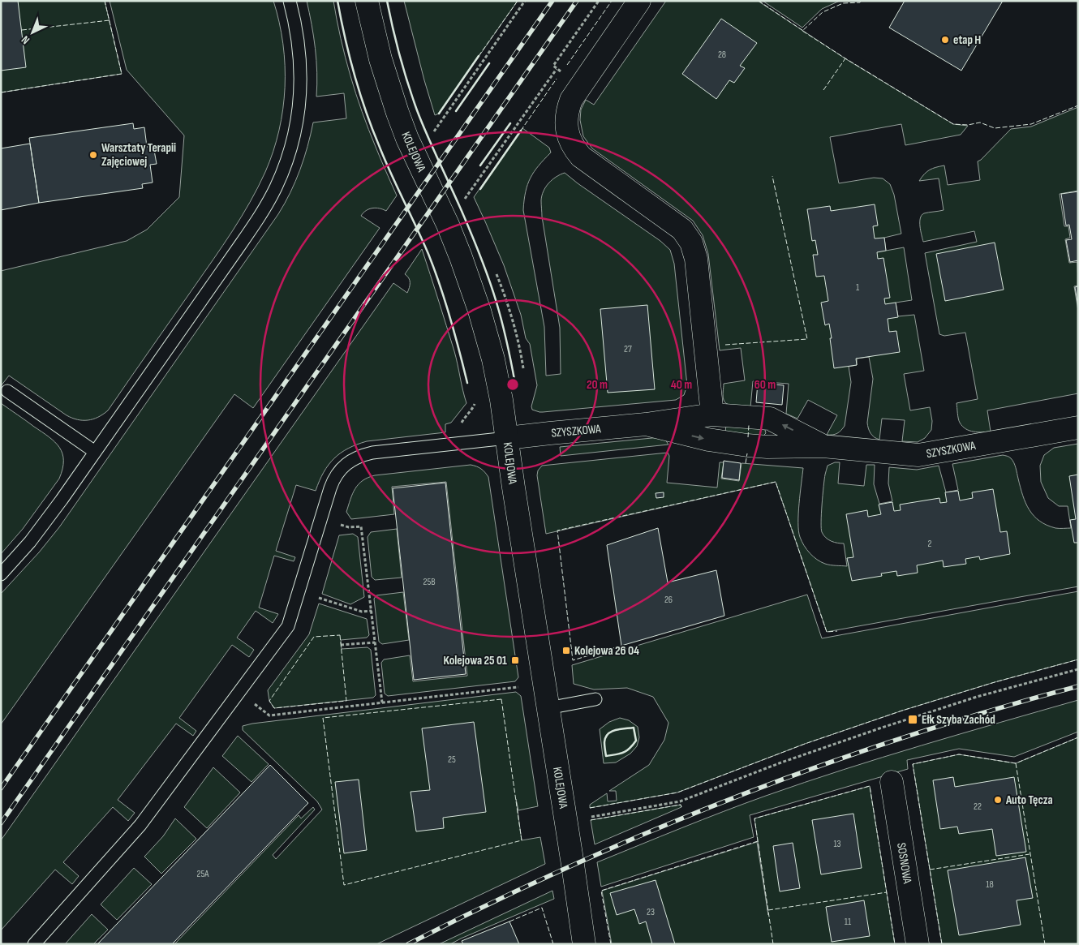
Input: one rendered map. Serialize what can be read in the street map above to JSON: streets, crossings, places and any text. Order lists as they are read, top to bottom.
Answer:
{
  "streets": {
    "street": ["KOLEJOWA", "SZYSZKOWA", "SOSNOWA"]
  },
  "crossings": [
    ["KOLEJOWA", "SZYSZKOWA"]
  ],
  "places": {
    "other": ["etap H", "Warsztaty Terapii Zajęciowej", "Auto Tęcza"],
    "transit": ["Kolejowa 26 04", "Kolejowa 25 01", "Ełk Szyba Zachód"]
  },
  "house_numbers": [
    "28",
    "1",
    "27",
    "2",
    "25B",
    "26",
    "25",
    "22",
    "13",
    "25A",
    "18",
    "23",
    "11"
  ],
  "north": "bottom left",
  "rings": ["20 m", "40 m", "60 m"]
}
